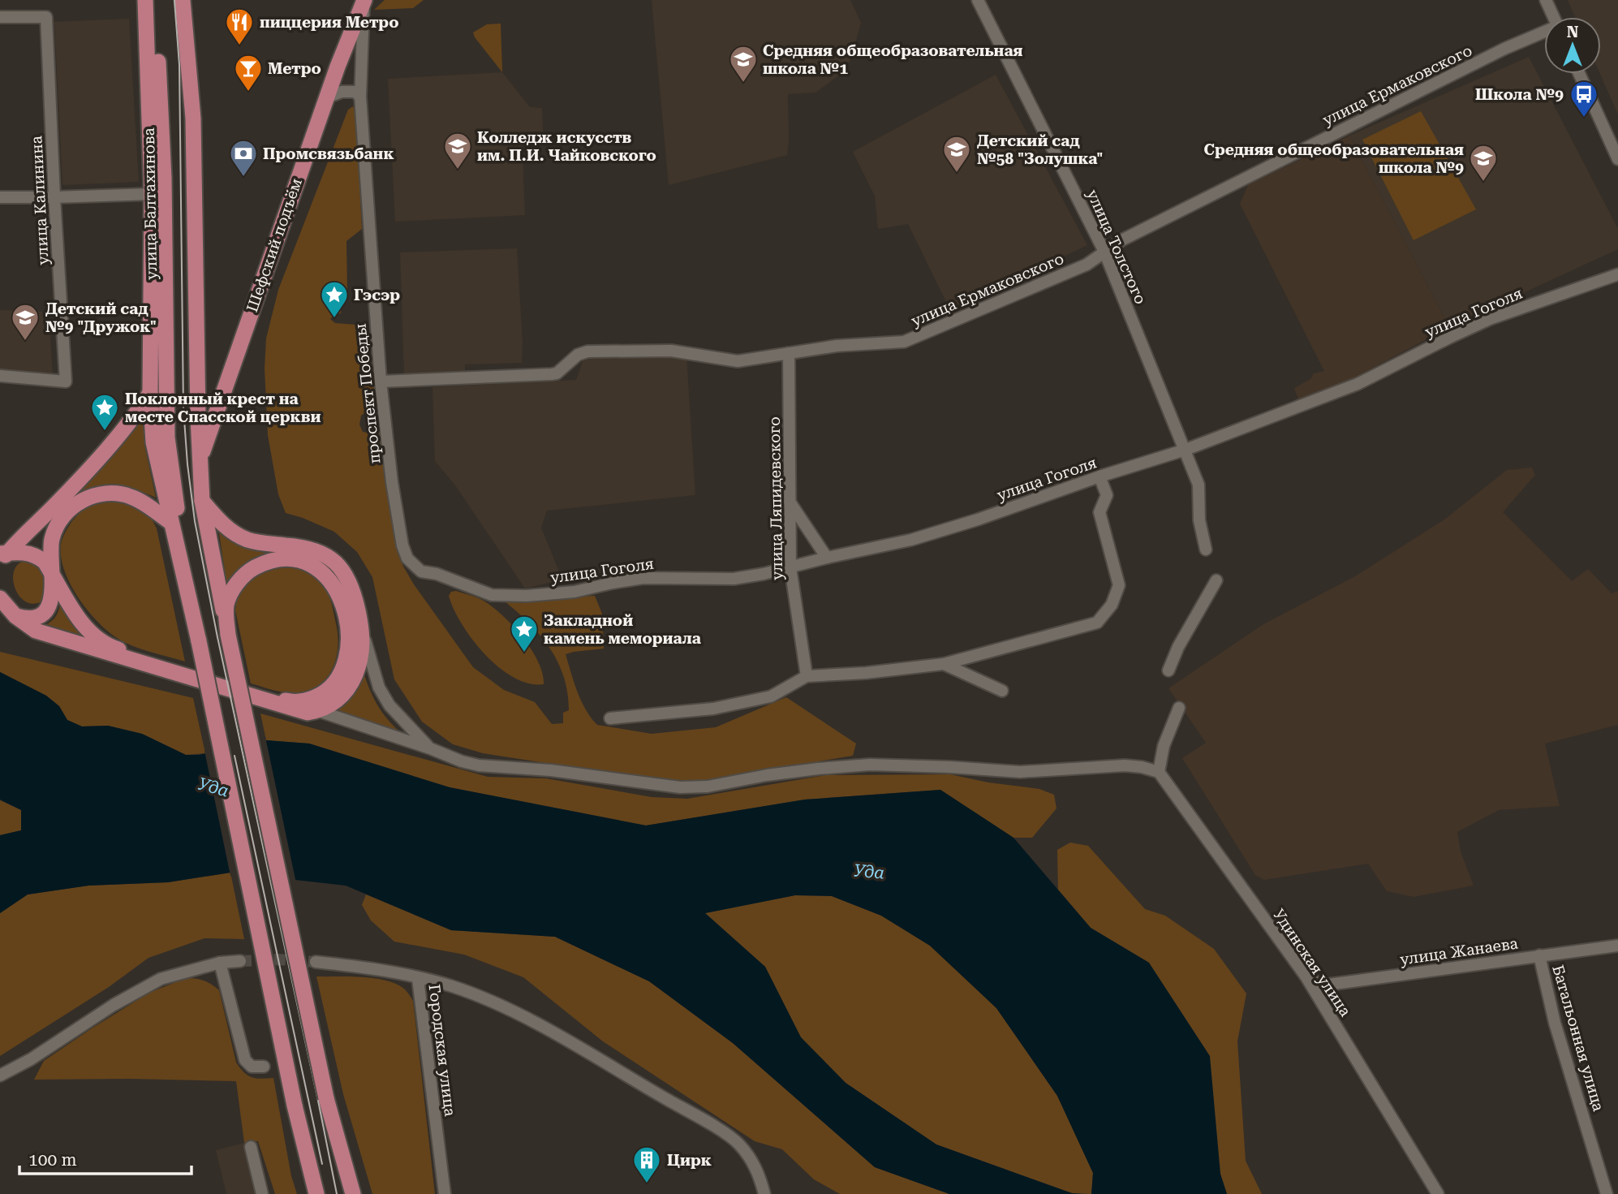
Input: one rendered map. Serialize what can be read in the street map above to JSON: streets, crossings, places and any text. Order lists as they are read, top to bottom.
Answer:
{
  "streets": {
    "main road": ["улица Балтахинова", "Шефский подъём"],
    "street": [
      "улица Ермаковского",
      "улица Калинина",
      "улица Толстого",
      "улица Гоголя",
      "проспект Победы",
      "улица Ляпидевского",
      "улица Жанаева",
      "Удинская улица",
      "Батальонная улица",
      "Городская улица"
    ]
  },
  "crossings": [
    ["улица Ермаковского", "улица Толстого"],
    ["улица Ермаковского", "проспект Победы"],
    ["улица Ермаковского", "улица Ляпидевского"],
    ["Шефский подъём", "проспект Победы"],
    ["улица Толстого", "улица Гоголя"],
    ["улица Гоголя", "проспект Победы"],
    ["улица Гоголя", "улица Ляпидевского"],
    ["улица Жанаева", "Удинская улица"],
    ["улица Жанаева", "Батальонная улица"]
  ],
  "water": ["Уда"],
  "places": {
    "restaurant": ["пиццерия Метро"],
    "school or university": [
      "Средняя общеобразовательная школа №1",
      "Колледж искусств им. П.И. Чайковского",
      "Детский сад №58 \"Золушка\"",
      "Средняя общеобразовательная школа №9",
      "Детский сад №9 \"Дружок\""
    ],
    "bar": ["Метро"],
    "bus stop": ["Школа №9"],
    "bank": ["Промсвязьбанк"],
    "place": ["Гэсэр", "Поклонный крест на месте Спасской церкви", "Закладной камень мемориала"],
    "building": ["Цирк"]
  },
  "scale_bar": "100 m",
  "north": "top"
}
